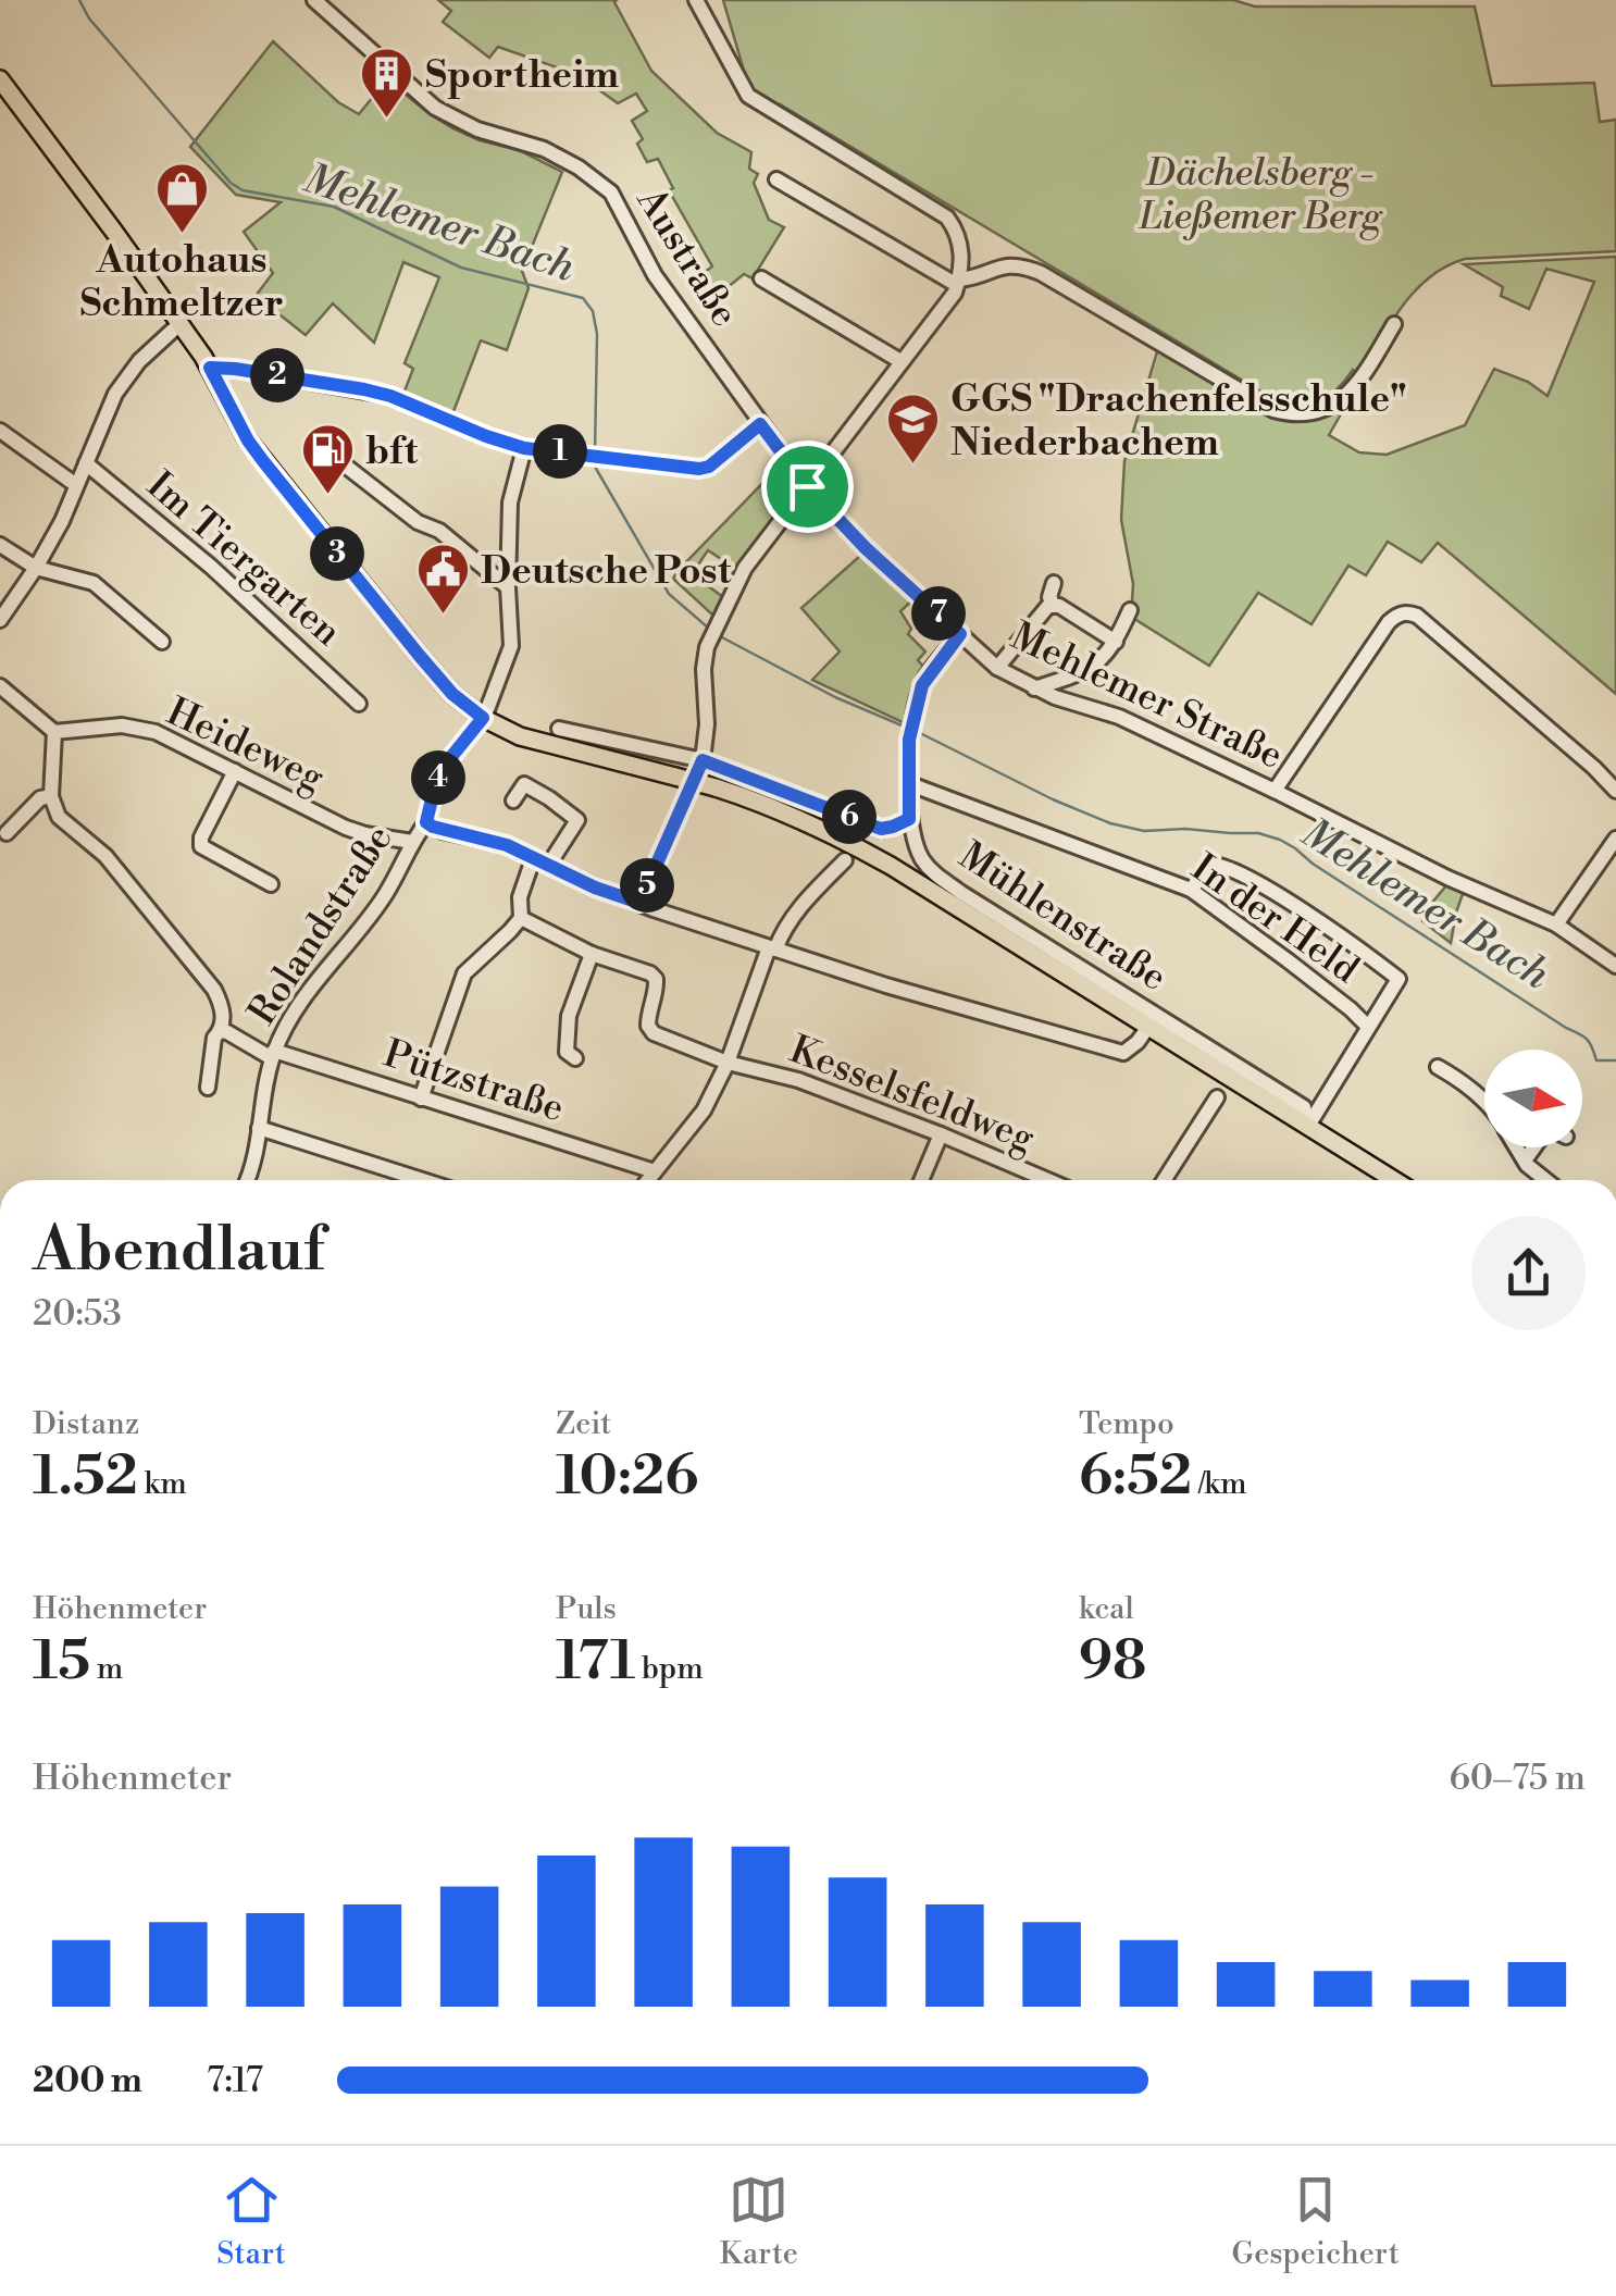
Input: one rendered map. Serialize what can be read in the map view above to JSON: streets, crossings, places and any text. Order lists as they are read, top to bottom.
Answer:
{
  "streets": {
    "street": [
      "Austraße",
      "Im Tiergarten",
      "Mehlemer Straße",
      "Heideweg",
      "Mühlenstraße",
      "In der Held",
      "Rolandstraße",
      "Pützstraße",
      "Kesselsfeldweg"
    ]
  },
  "crossings": [
    ["Austraße", "Mehlemer Straße"],
    ["Mehlemer Straße", "Mühlenstraße"],
    ["Heideweg", "Rolandstraße"],
    ["Mühlenstraße", "In der Held"],
    ["Rolandstraße", "Pützstraße"]
  ],
  "water": ["Mehlemer Bach"],
  "parks": ["Dächelsberg - Ließemer Berg"],
  "places": {
    "building": ["Sportheim"],
    "shop": ["Autohaus Schmeltzer"],
    "school or university": ["GGS \"Drachenfelsschule\" Niederbachem"],
    "fuel station": ["bft"],
    "public building": ["Deutsche Post"]
  },
  "north": "right",
  "page": {
    "pins": [
      "2",
      "1",
      "3",
      "7",
      "4",
      "6",
      "5"
    ],
    "heading": ["Abendlauf", "20:53"],
    "stats": [
      ["Distanz", "1.52 km"],
      ["Zeit", "10:26"],
      ["Tempo", "6:52 /km"],
      ["Höhenmeter", "15 m"],
      ["Puls", "171 bpm"],
      ["kcal", "98"]
    ],
    "chart": ["Höhenmeter", "60–75 m"],
    "list": [
      {
        "name": "200 m",
        "note": "7:17"
      }
    ],
    "tabs": ["Start", "Karte", "Gespeichert"]
  }
}
